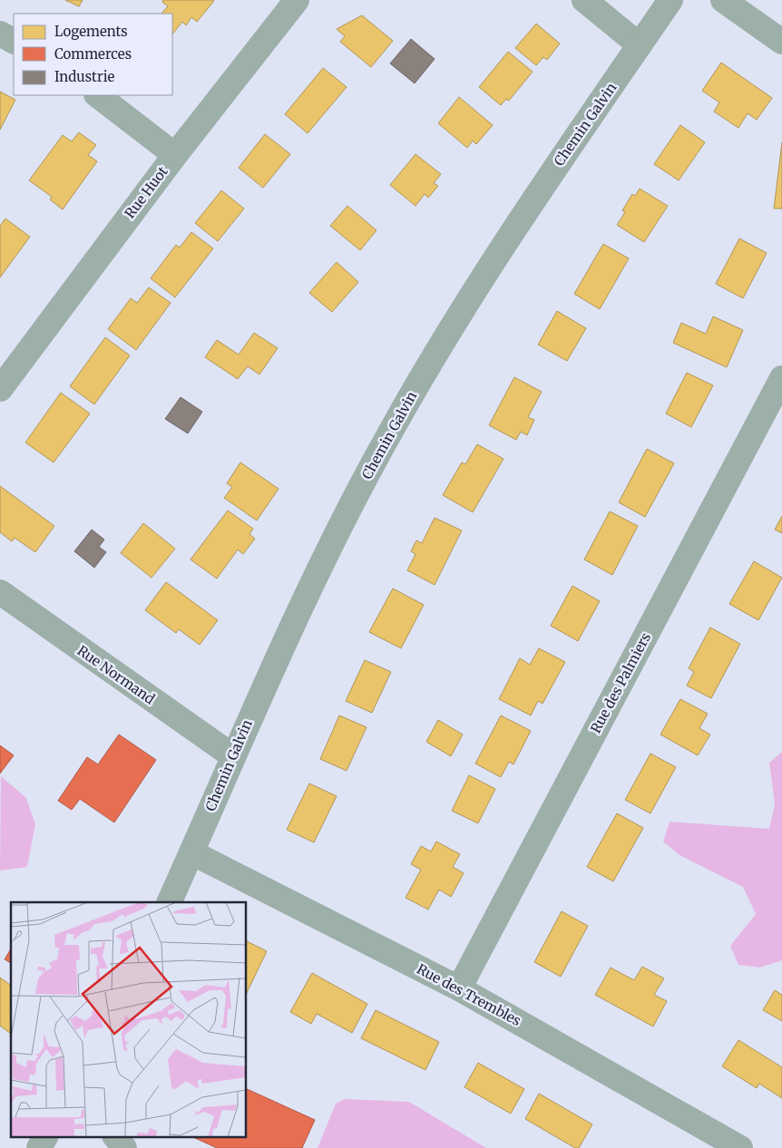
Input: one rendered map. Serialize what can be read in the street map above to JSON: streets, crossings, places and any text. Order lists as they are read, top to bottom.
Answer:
{
  "streets": {
    "street": [
      "Chemin Galvin",
      "Rue Huot",
      "Rue Normand",
      "Rue des Palmiers",
      "Rue des Trembles"
    ]
  },
  "crossings": [
    ["Chemin Galvin", "Rue Normand"],
    ["Chemin Galvin", "Rue des Trembles"],
    ["Rue des Palmiers", "Rue des Trembles"]
  ],
  "legend": ["Logements", "Commerces", "Industrie"]
}
